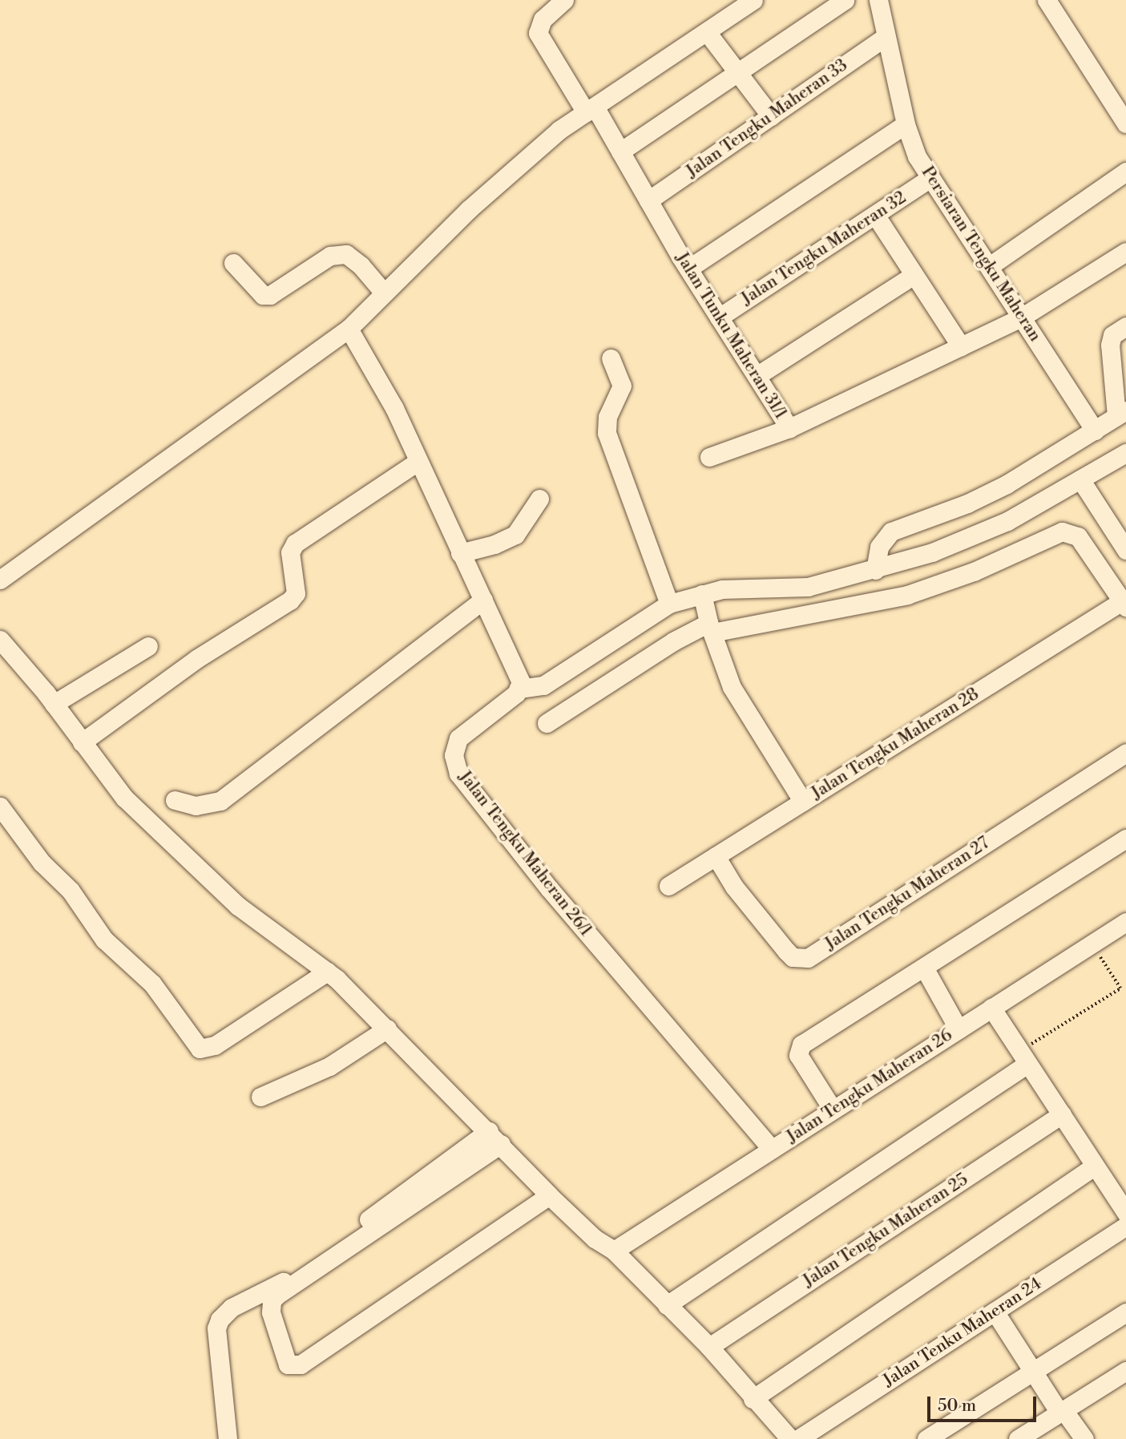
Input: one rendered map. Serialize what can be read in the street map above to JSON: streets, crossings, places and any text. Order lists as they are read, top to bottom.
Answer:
{
  "streets": {
    "street": [
      "Jalan Tengku Maheran 33",
      "Jalan Tengku Maheran 32",
      "Persiaran Tengku Maheran",
      "Jalan Tunku Maheran 31/1",
      "Jalan Tengku Maheran 28",
      "Jalan Tengku Maheran 26/1",
      "Jalan Tengku Maheran 27",
      "Jalan Tengku Maheran 26",
      "Jalan Tengku Maheran 25",
      "Jalan Tenku Maheran 24"
    ]
  },
  "crossings": [
    ["Jalan Tengku Maheran 33", "Persiaran Tengku Maheran"],
    ["Jalan Tengku Maheran 33", "Jalan Tunku Maheran 31/1"],
    ["Jalan Tengku Maheran 32", "Persiaran Tengku Maheran"],
    ["Jalan Tengku Maheran 32", "Jalan Tunku Maheran 31/1"],
    ["Persiaran Tengku Maheran", "Jalan Tunku Maheran 31/1"],
    ["Jalan Tengku Maheran 28", "Jalan Tengku Maheran 27"],
    ["Jalan Tengku Maheran 26/1", "Jalan Tengku Maheran 26"]
  ],
  "scale_bar": "50 m"
}
